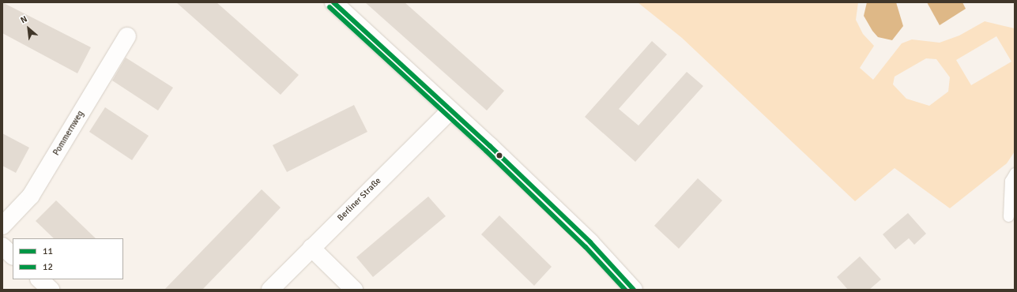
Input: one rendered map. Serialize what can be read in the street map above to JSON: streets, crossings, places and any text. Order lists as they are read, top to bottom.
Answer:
{
  "streets": {
    "street": ["Pommernweg", "Berliner Straße"]
  },
  "lines": ["transit line 11", "transit line 12"],
  "legend": ["11", "12"],
  "north": "top left"
}
